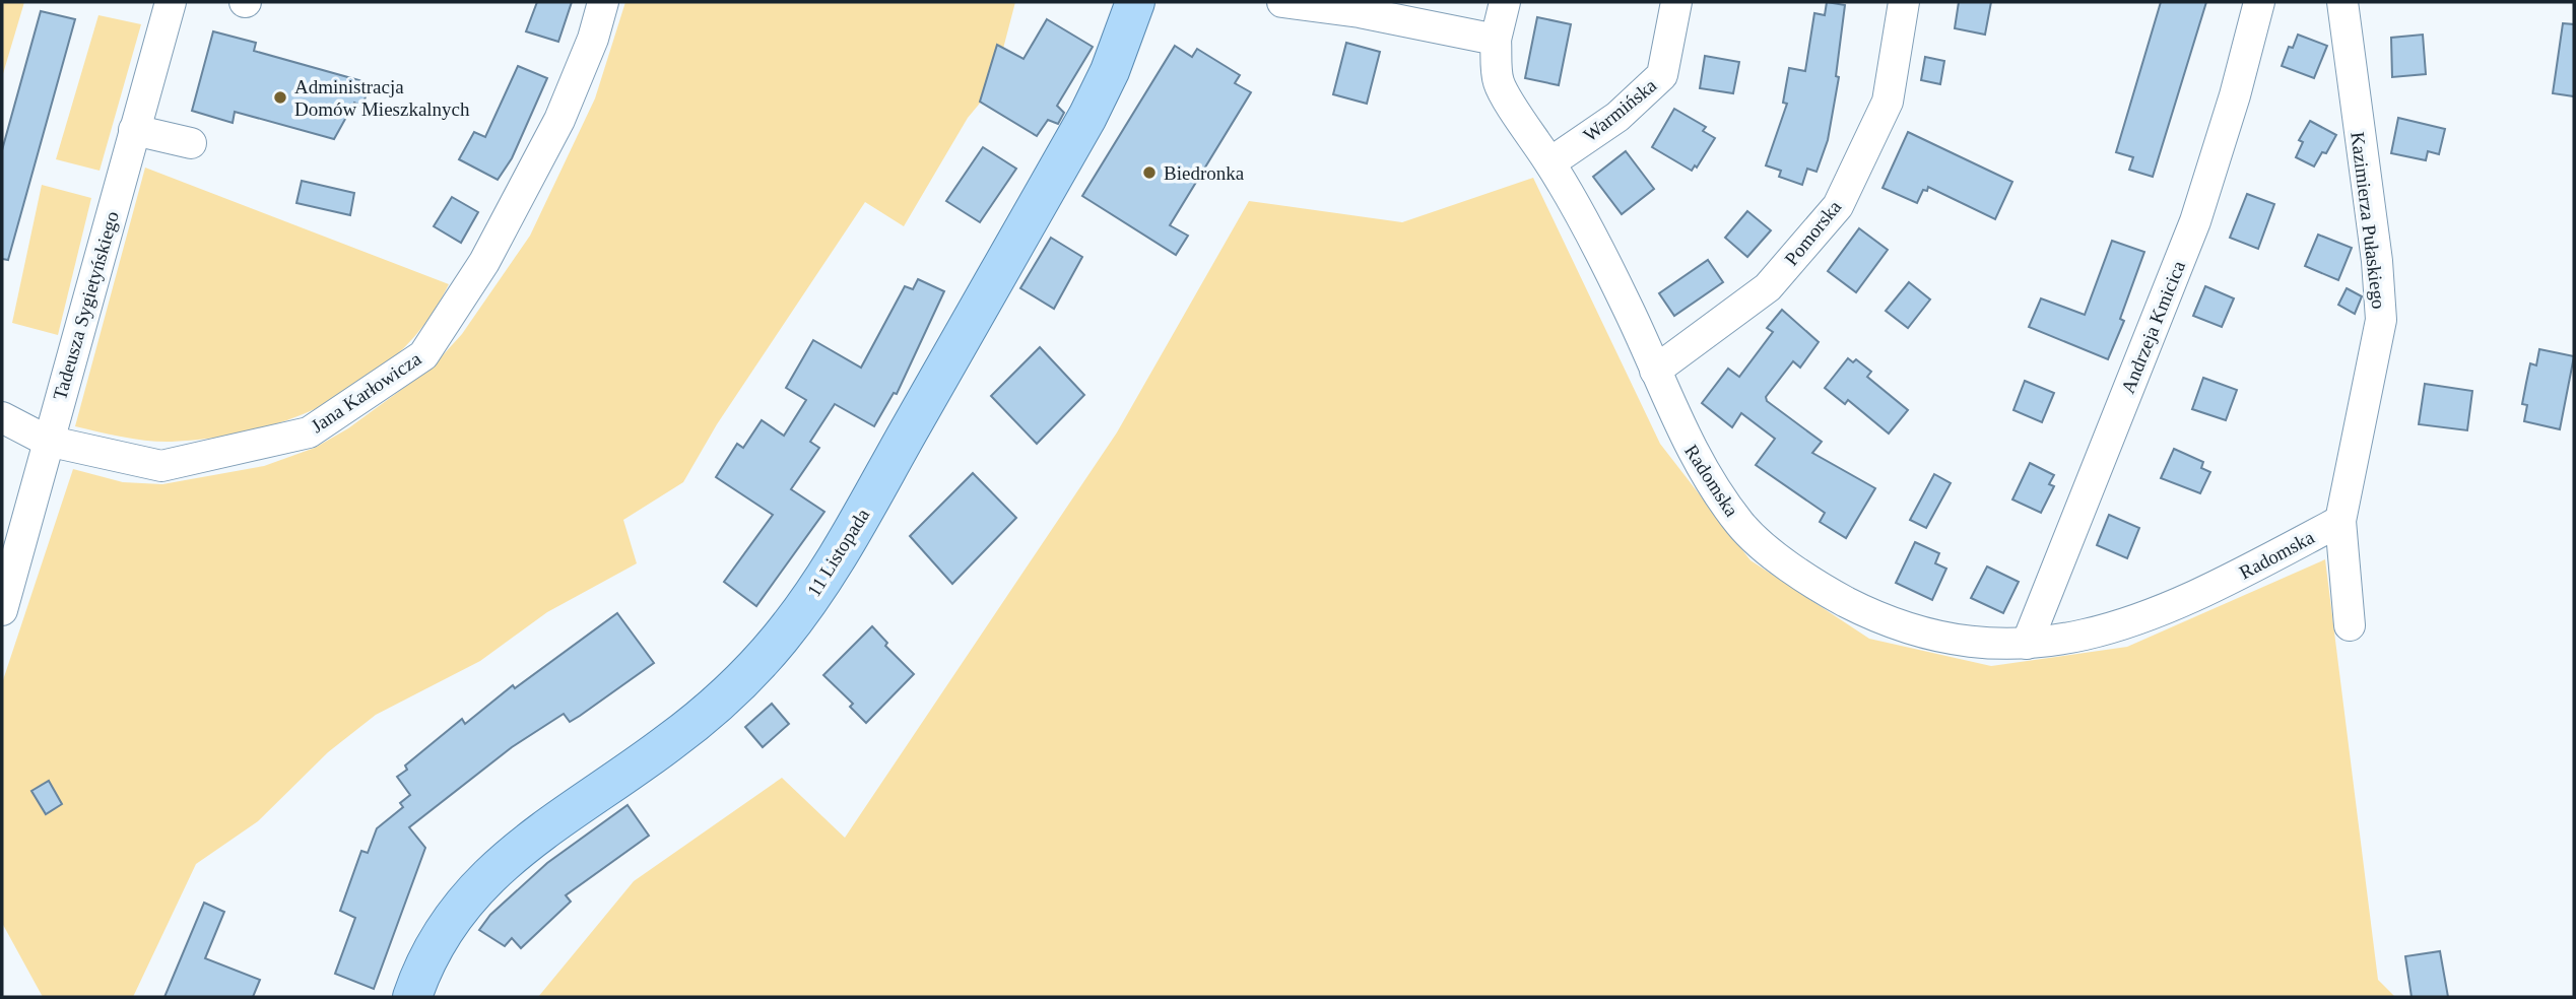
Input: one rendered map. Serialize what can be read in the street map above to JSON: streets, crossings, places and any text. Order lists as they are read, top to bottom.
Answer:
{
  "streets": {
    "main road": ["11 Listopada"],
    "street": [
      "Warmińska",
      "Kazimierza Pułaskiego",
      "Pomorska",
      "Tadeusza Sygietyńskiego",
      "Andrzeja Kmicica",
      "Jana Karłowicza",
      "Radomska"
    ]
  },
  "crossings": [
    ["Warmińska", "Radomska"],
    ["Kazimierza Pułaskiego", "Radomska"],
    ["Pomorska", "Radomska"],
    ["Tadeusza Sygietyńskiego", "Jana Karłowicza"],
    ["Andrzeja Kmicica", "Radomska"]
  ],
  "places": ["Administracja Domów Mieszkalnych", "Biedronka"]
}
